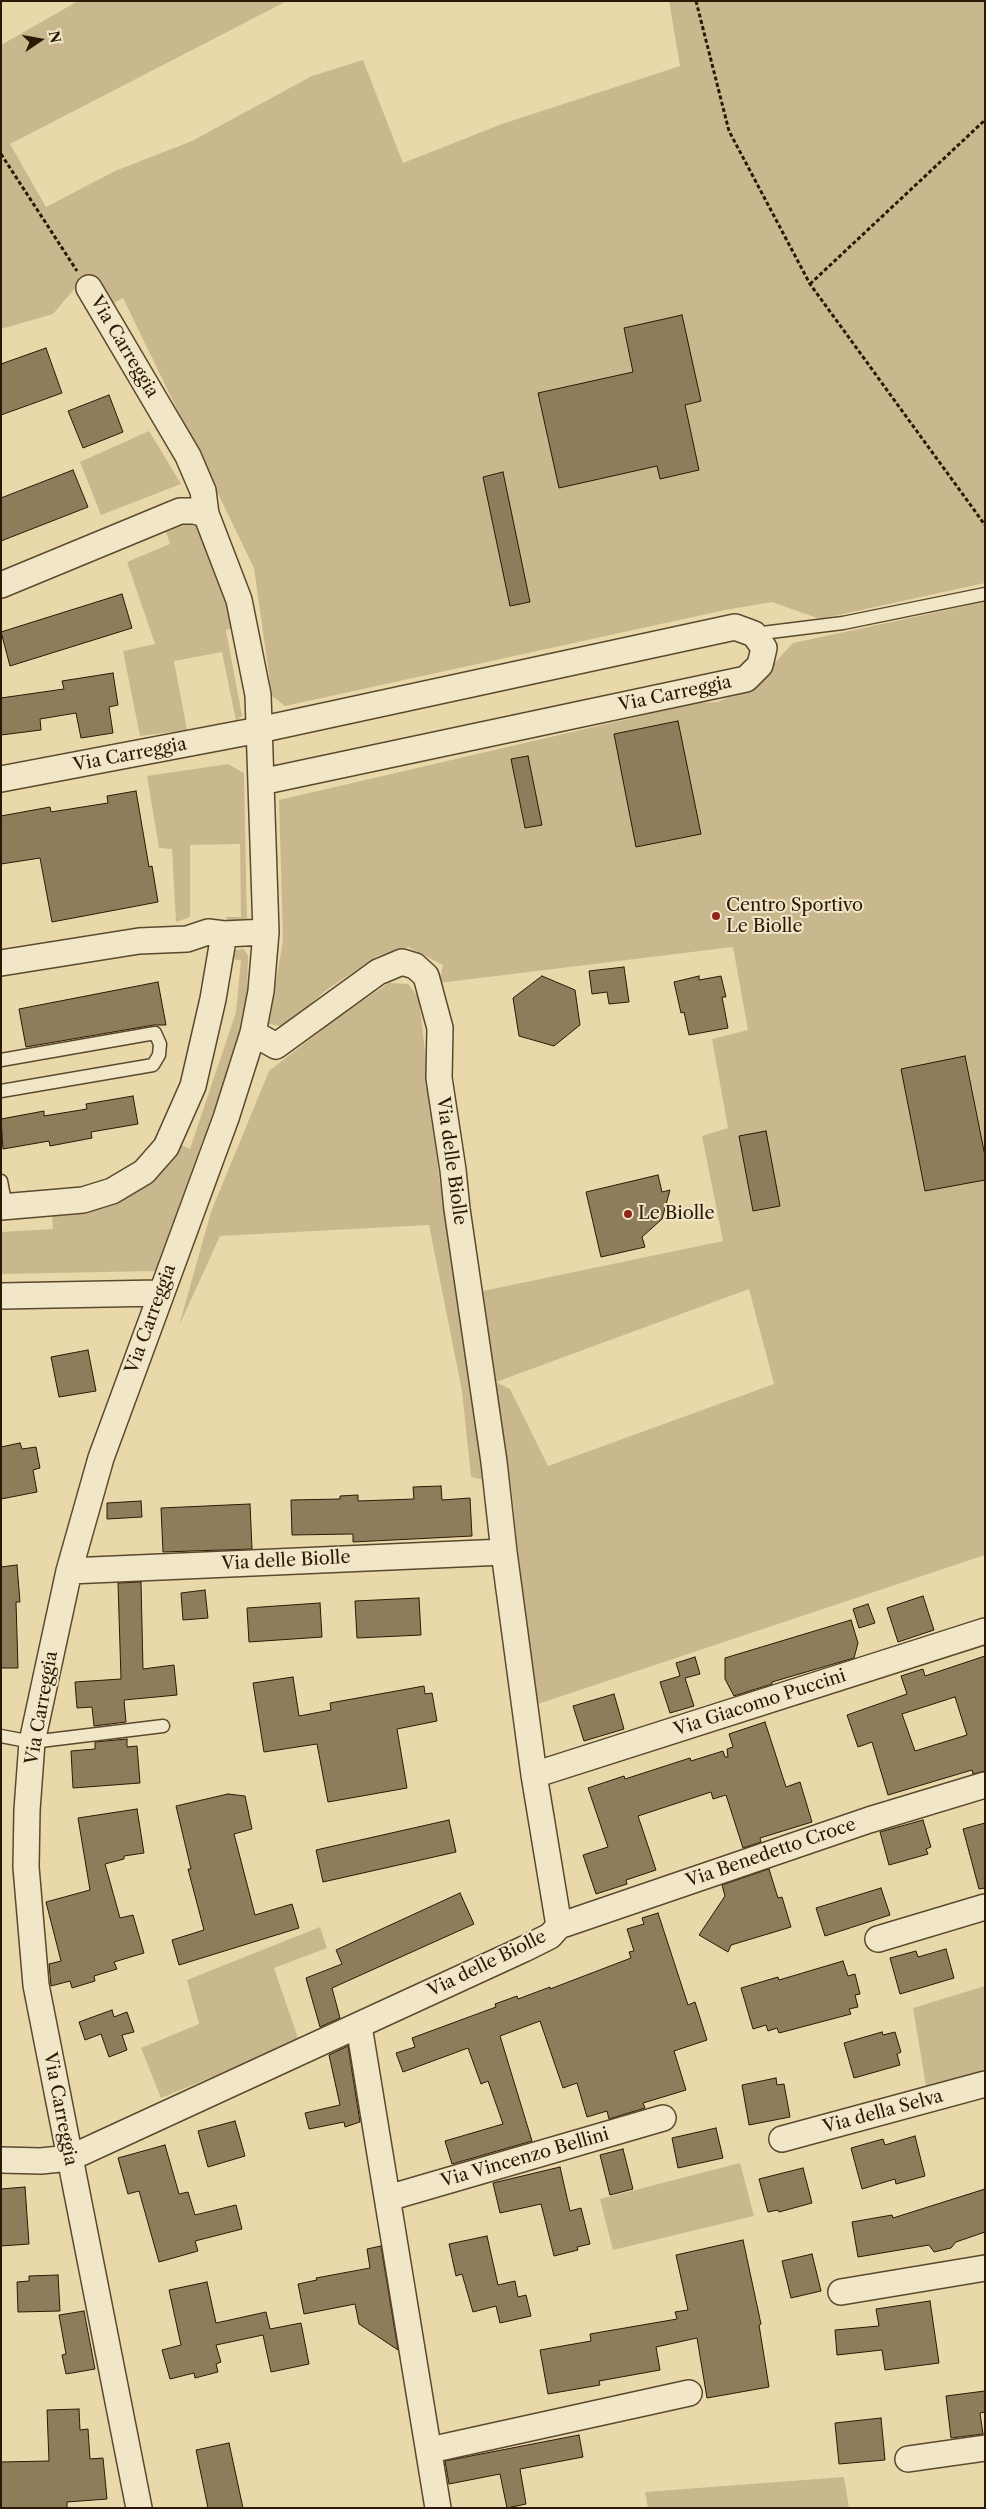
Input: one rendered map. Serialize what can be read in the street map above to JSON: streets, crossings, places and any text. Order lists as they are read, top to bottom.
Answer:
{
  "streets": {
    "street": [
      "Via Carreggia",
      "Via delle Biolle",
      "Via Giacomo Puccini",
      "Via Benedetto Croce",
      "Via della Selva",
      "Via Vincenzo Bellini"
    ]
  },
  "crossings": [
    ["Via Carreggia", "Via delle Biolle"],
    ["Via delle Biolle", "Via Giacomo Puccini"],
    ["Via delle Biolle", "Via Benedetto Croce"]
  ],
  "places": ["Centro Sportivo Le Biolle", "Le Biolle"],
  "north": "right"
}
